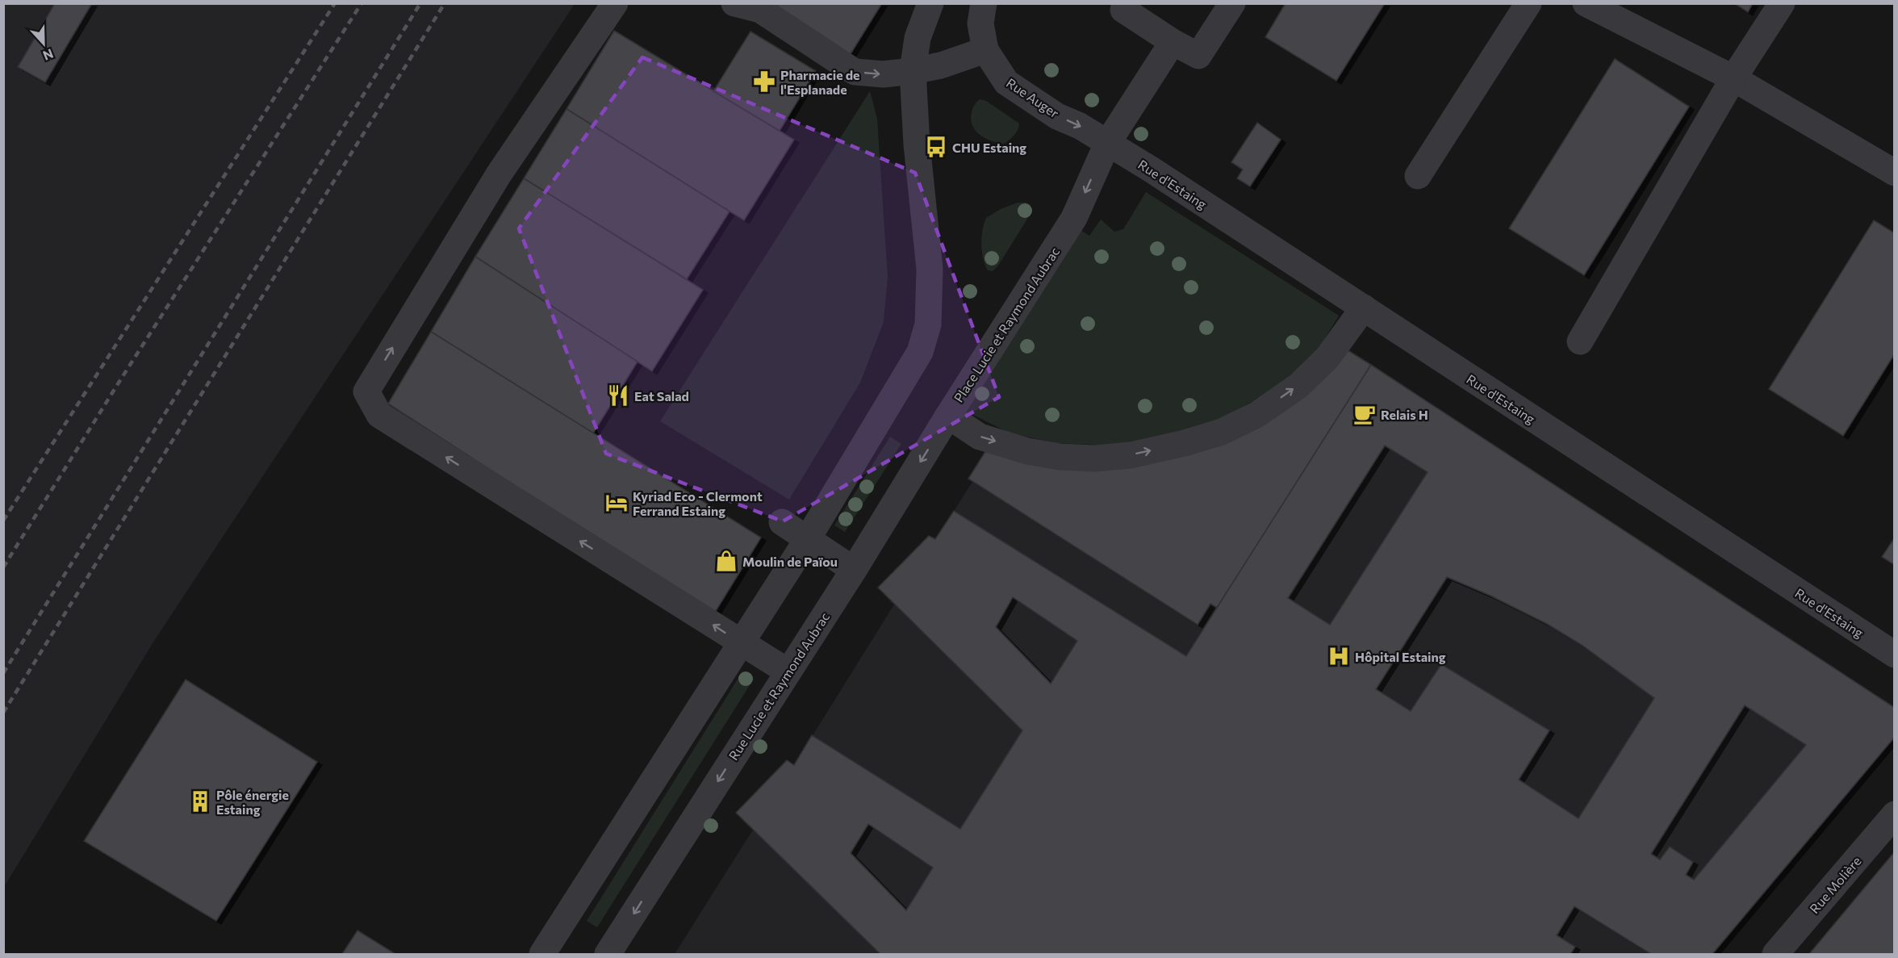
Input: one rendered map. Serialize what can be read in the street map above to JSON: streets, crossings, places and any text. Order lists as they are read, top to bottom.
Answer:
{
  "streets": {
    "street": [
      "Rue Auger",
      "Rue d'Estaing",
      "Place Lucie et Raymond Aubrac",
      "Rue Lucie et Raymond Aubrac",
      "Rue Molière"
    ]
  },
  "crossings": [
    ["Rue Auger", "Rue d'Estaing"],
    ["Rue Auger", "Place Lucie et Raymond Aubrac"],
    ["Rue d'Estaing", "Place Lucie et Raymond Aubrac"],
    ["Place Lucie et Raymond Aubrac", "Rue Lucie et Raymond Aubrac"]
  ],
  "places": {
    "pharmacy": ["Pharmacie de l'Esplanade"],
    "bus stop": ["CHU Estaing"],
    "restaurant": ["Eat Salad"],
    "cafe": ["Relais H"],
    "hotel": ["Kyriad Eco - Clermont Ferrand Estaing"],
    "shop": ["Moulin de Païou"],
    "hospital": ["Hôpital Estaing"],
    "building": ["Pôle énergie Estaing"]
  },
  "north": "bottom"
}
